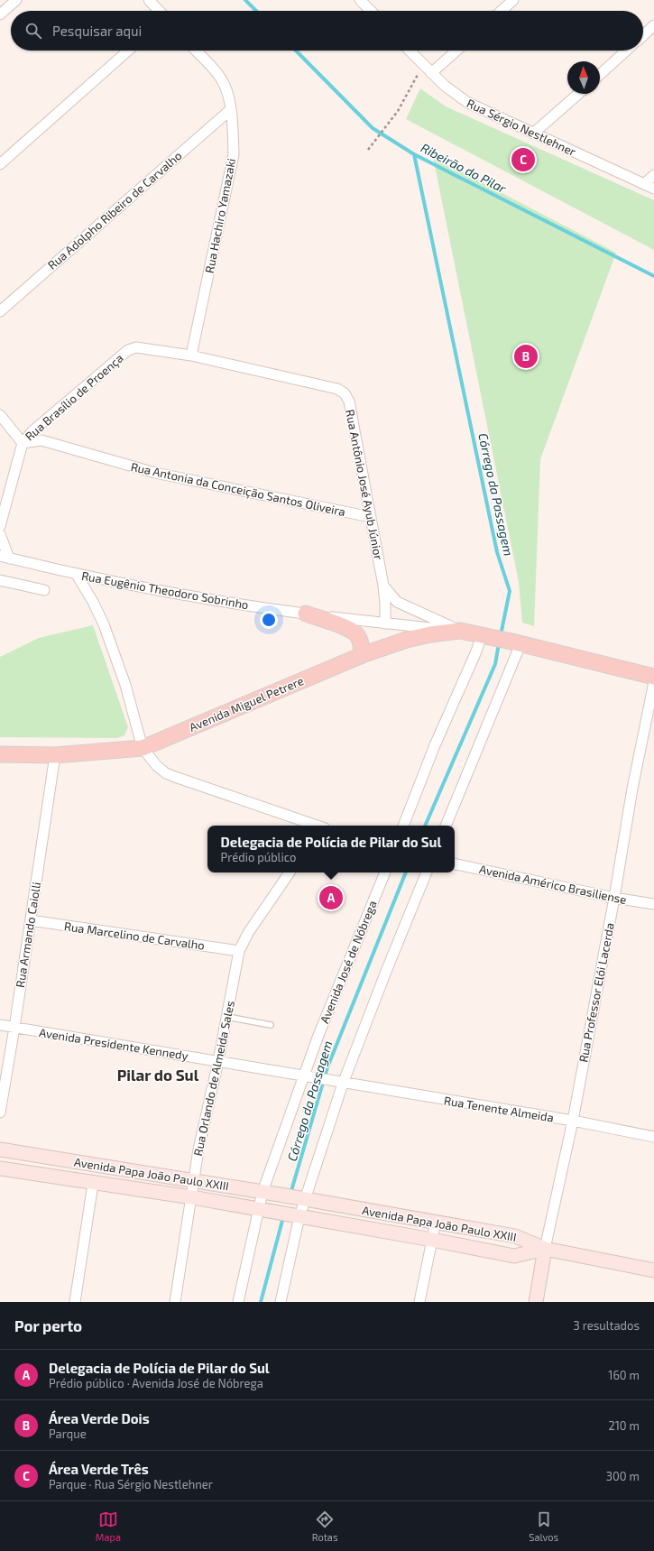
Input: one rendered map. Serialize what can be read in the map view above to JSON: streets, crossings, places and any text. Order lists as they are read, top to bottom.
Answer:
{
  "streets": {
    "main road": ["Avenida Miguel Petrere", "Rua Professor Elói Lacerda", "Avenida Papa João Paulo XXIII"],
    "street": [
      "Rua Sérgio Nestlehner",
      "Rua Adolpho Ribeiro de Carvalho",
      "Rua Hachiro Yamazaki",
      "Rua Brasílio de Proença",
      "Rua Antônio José Ayub Júnior",
      "Rua Antonia da Conceição Santos Oliveira",
      "Rua Eugênio Theodoro Sobrinho",
      "Avenida Américo Brasiliense",
      "Rua Armando Caiolli",
      "Rua Marcelino de Carvalho",
      "Avenida José de Nóbrega",
      "Avenida Presidente Kennedy",
      "Rua Orlando de Almeida Sales",
      "Rua Tenente Almeida"
    ]
  },
  "crossings": [
    ["Rua Adolpho Ribeiro de Carvalho", "Rua Hachiro Yamazaki"],
    ["Rua Hachiro Yamazaki", "Rua Brasílio de Proença"],
    ["Rua Brasílio de Proença", "Rua Antônio José Ayub Júnior"],
    ["Rua Brasílio de Proença", "Rua Antonia da Conceição Santos Oliveira"],
    ["Rua Antônio José Ayub Júnior", "Rua Antonia da Conceição Santos Oliveira"],
    ["Rua Antônio José Ayub Júnior", "Rua Eugênio Theodoro Sobrinho"],
    ["Rua Antônio José Ayub Júnior", "Avenida Miguel Petrere"],
    ["Rua Eugênio Theodoro Sobrinho", "Avenida Miguel Petrere"],
    ["Avenida Miguel Petrere", "Rua Armando Caiolli"],
    ["Avenida Américo Brasiliense", "Rua Professor Elói Lacerda"],
    ["Rua Armando Caiolli", "Rua Marcelino de Carvalho"],
    ["Rua Armando Caiolli", "Avenida Presidente Kennedy"],
    ["Rua Marcelino de Carvalho", "Rua Orlando de Almeida Sales"],
    ["Avenida José de Nóbrega", "Avenida Presidente Kennedy"],
    ["Avenida José de Nóbrega", "Rua Tenente Almeida"],
    ["Avenida José de Nóbrega", "Avenida Papa João Paulo XXIII"],
    ["Rua Professor Elói Lacerda", "Rua Tenente Almeida"],
    ["Rua Professor Elói Lacerda", "Avenida Papa João Paulo XXIII"],
    ["Avenida Presidente Kennedy", "Rua Orlando de Almeida Sales"],
    ["Avenida Presidente Kennedy", "Rua Tenente Almeida"],
    ["Rua Orlando de Almeida Sales", "Avenida Papa João Paulo XXIII"]
  ],
  "districts": ["Pilar do Sul"],
  "water": ["Ribeirão do Pilar", "Córrego da Passagem"],
  "north": "top",
  "page": {
    "search": "Pesquisar aqui",
    "pins": ["C", "B", "A"],
    "popup": ["Delegacia de Polícia de Pilar do Sul", "Prédio público"],
    "heading": ["Por perto", "3 resultados"],
    "list": [
      {
        "mark": "A",
        "name": "Delegacia de Polícia de Pilar do Sul",
        "note": "Prédio público · Avenida José de Nóbrega",
        "value": "160 m"
      },
      {
        "mark": "B",
        "name": "Área Verde Dois",
        "note": "Parque",
        "value": "210 m"
      },
      {
        "mark": "C",
        "name": "Área Verde Três",
        "note": "Parque · Rua Sérgio Nestlehner",
        "value": "300 m"
      }
    ],
    "nav": ["Mapa", "Rotas", "Salvos"]
  }
}
